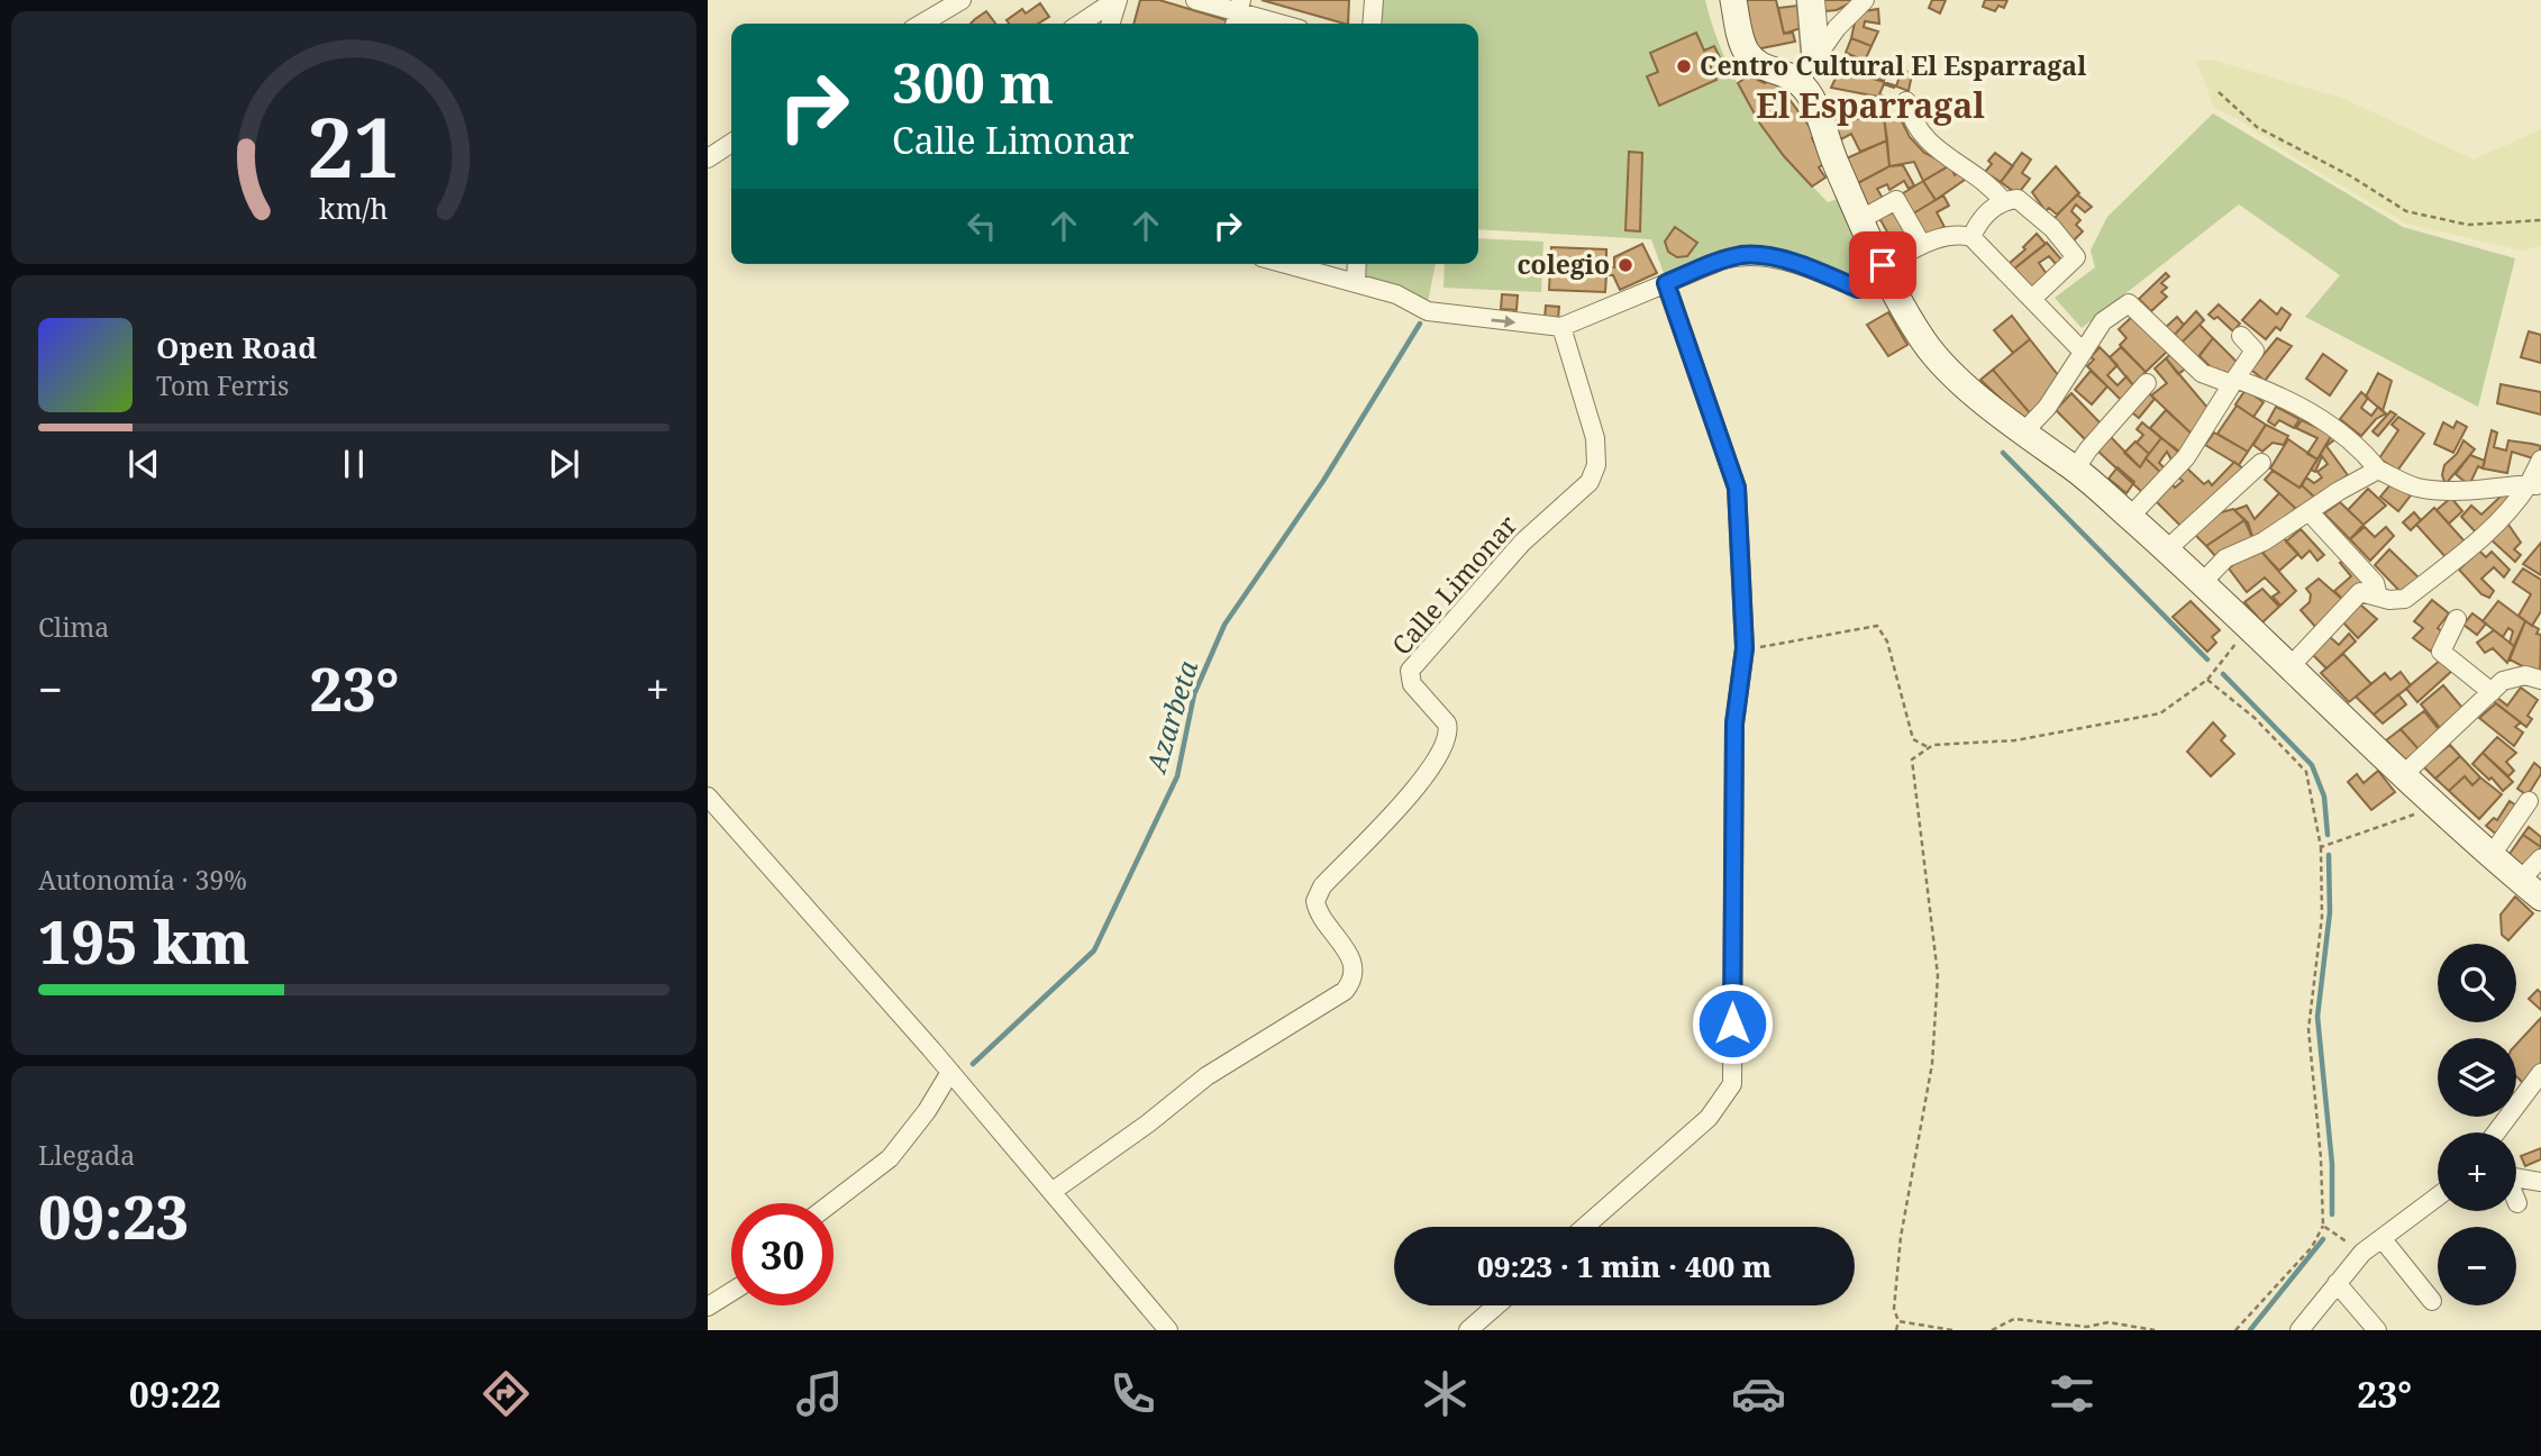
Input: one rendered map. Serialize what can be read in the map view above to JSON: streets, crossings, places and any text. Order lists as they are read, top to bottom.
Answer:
{
  "streets": {
    "street": ["Calle Limonar"]
  },
  "districts": ["El Esparragal"],
  "water": ["Azarbeta"],
  "places": ["Centro Cultural El Esparragal", "colegio"],
  "page": {
    "turn": ["300 m", "Calle Limonar"],
    "song": ["Open Road", "Tom Ferris"],
    "tile": [
      "Clima",
      ["Autonomía · 39%", "195 km"],
      ["Llegada", "09:23"]
    ],
    "heat": ["−", "23°", "+"],
    "map_buttons": ["+", "−"],
    "limit": "30",
    "trip": "09:23 · 1 min · 400 m",
    "tabs": ["09:22", "23°"],
    "gauge": ["21", "km/h"]
  }
}
